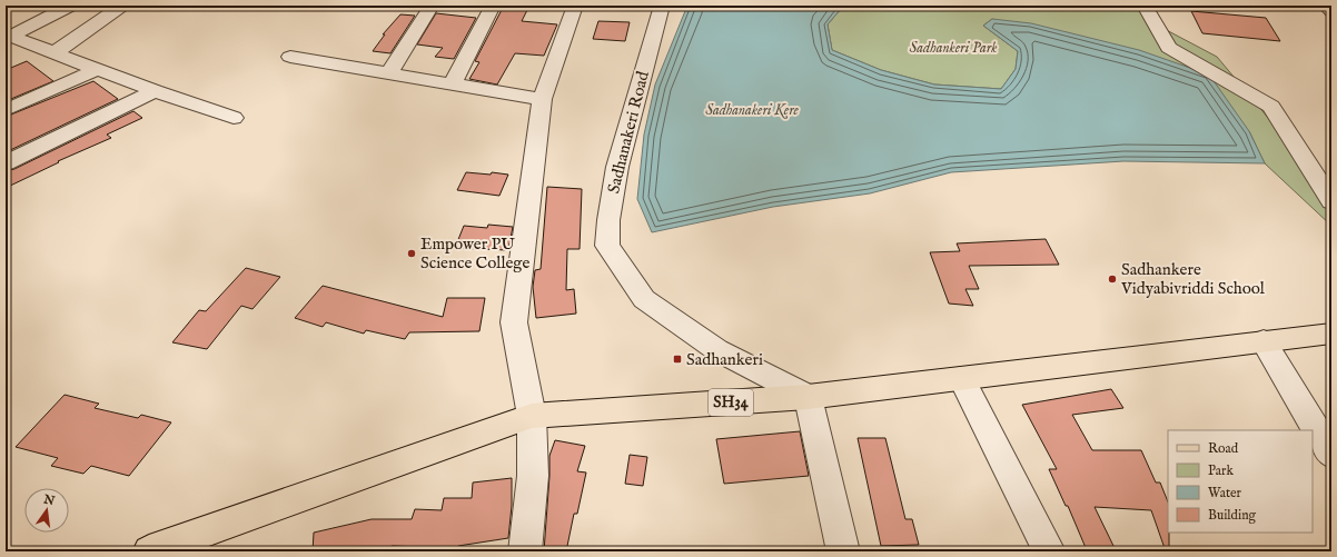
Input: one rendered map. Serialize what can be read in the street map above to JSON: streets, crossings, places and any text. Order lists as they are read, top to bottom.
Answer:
{
  "streets": {
    "main road": ["SH34"],
    "street": ["Sadhanakeri Road"]
  },
  "crossings": [
    ["Sadhanakeri Road", "SH34"]
  ],
  "water": ["Sadhanakeri Kere"],
  "parks": ["Sadhankeri Park"],
  "places": {
    "other": ["Empower PU Science College", "Sadhankere Vidyabivriddi School"],
    "transit": ["Sadhankeri"]
  },
  "legend": [
    "Road",
    "Park",
    "Water",
    "Building"
  ],
  "north": "top"
}
